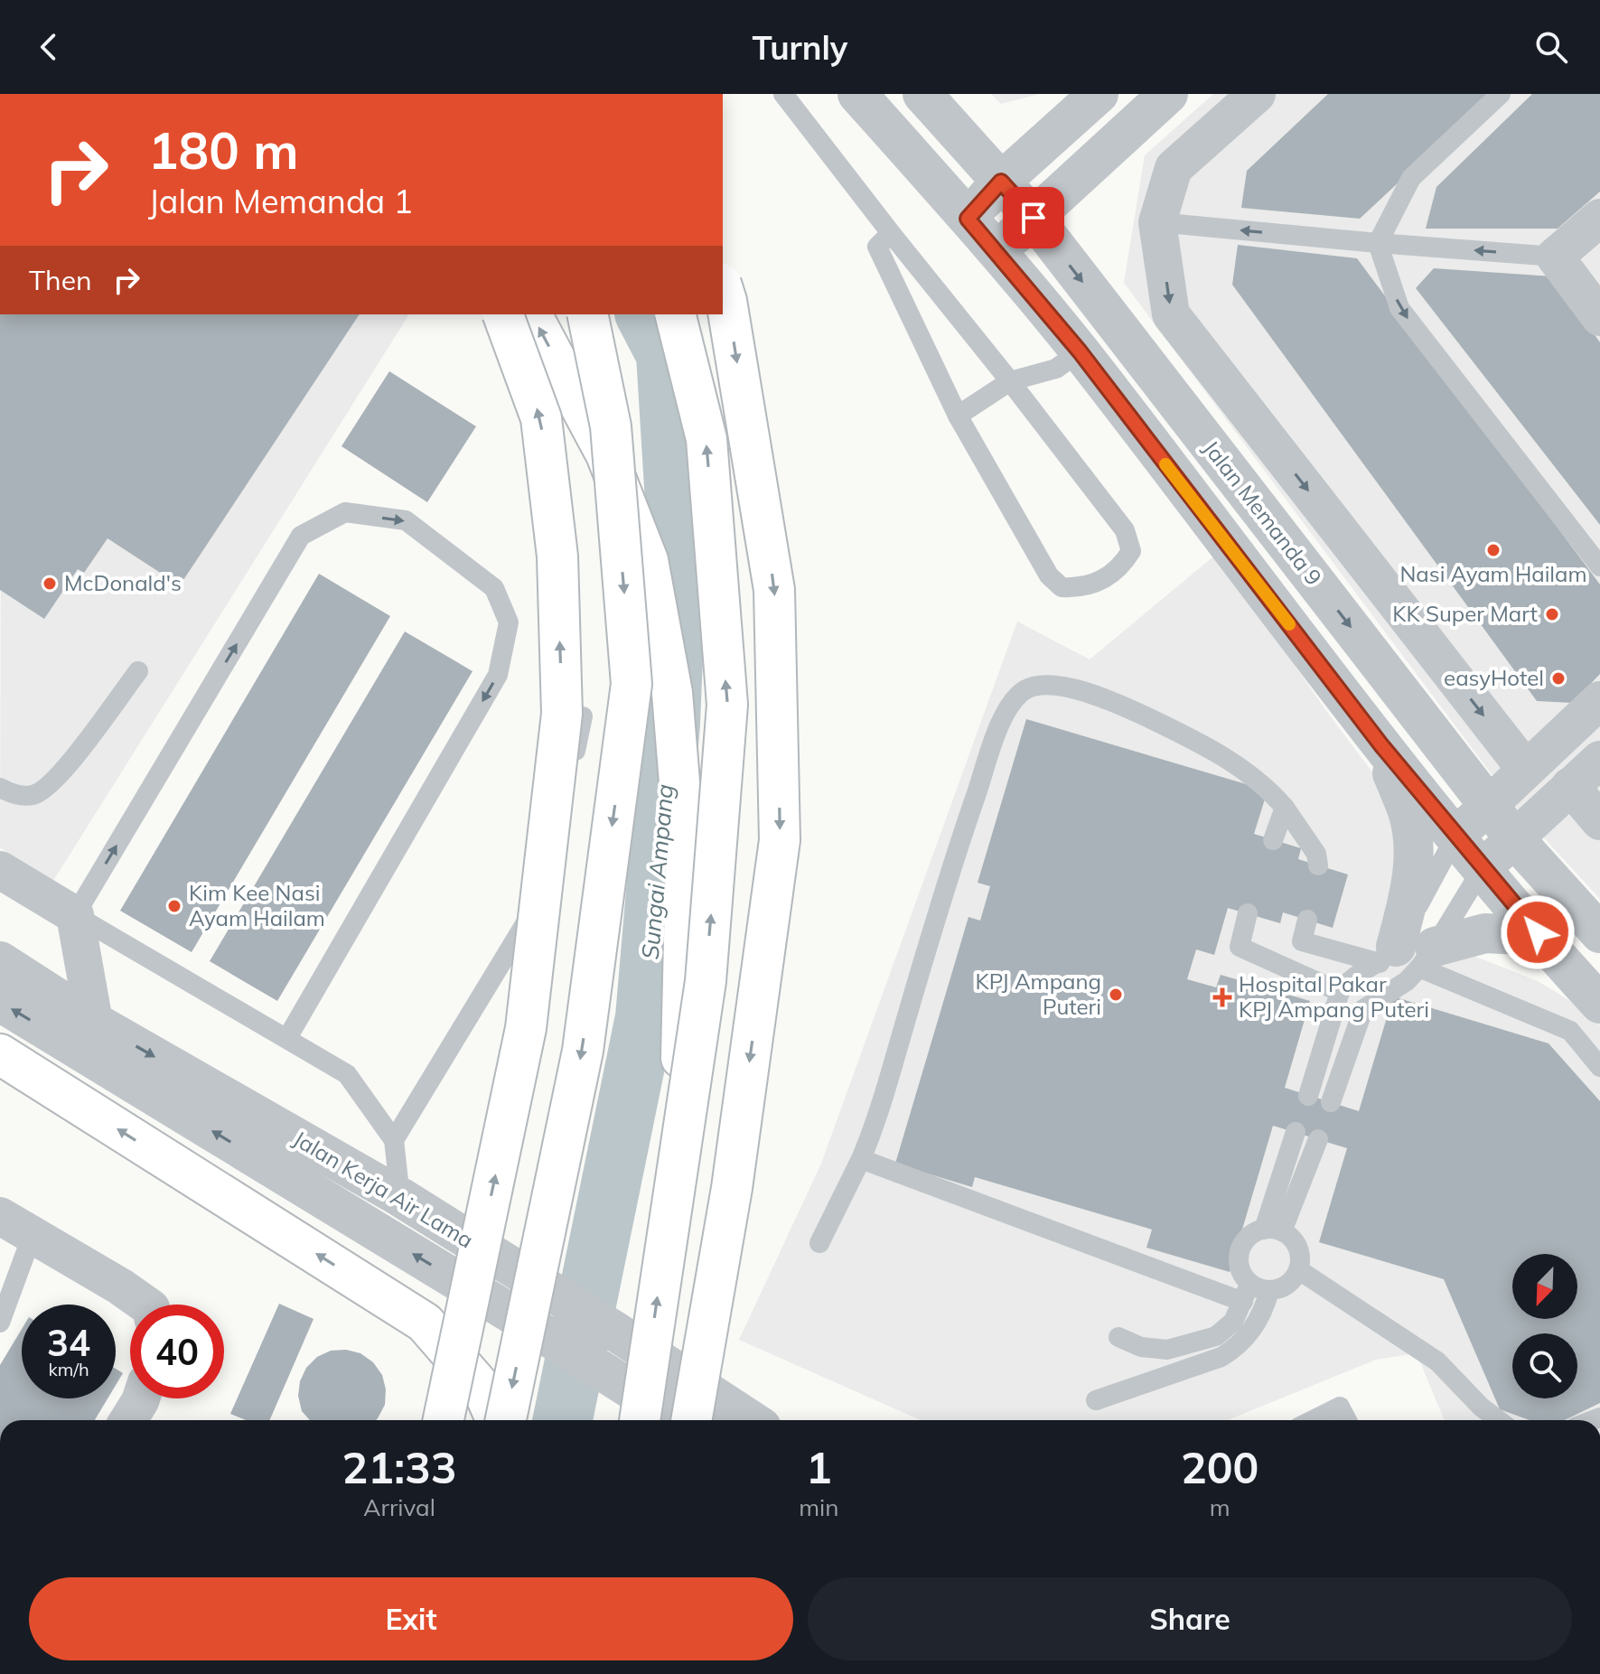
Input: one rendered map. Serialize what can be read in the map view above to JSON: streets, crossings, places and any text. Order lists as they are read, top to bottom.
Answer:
{
  "streets": {
    "street": ["Jalan Memanda 9", "Jalan Kerja Air Lama"]
  },
  "water": ["Sungai Ampang"],
  "places": {
    "other": [
      "Nasi Ayam Hailam",
      "McDonald's",
      "KK Super Mart",
      "easyHotel",
      "Kim Kee Nasi Ayam Hailam",
      "KPJ Ampang Puteri"
    ],
    "health": ["Hospital Pakar KPJ Ampang Puteri"]
  },
  "north": "bottom left",
  "page": {
    "header": "Turnly",
    "turn": ["180 m", "Jalan Memanda 1"],
    "then": "Then",
    "speed": "34 km/h",
    "limit": "40",
    "eta": [
      "21:33",
      "Arrival",
      "1",
      "min",
      "200",
      "m"
    ],
    "buttons": ["Exit", "Share"]
  }
}
